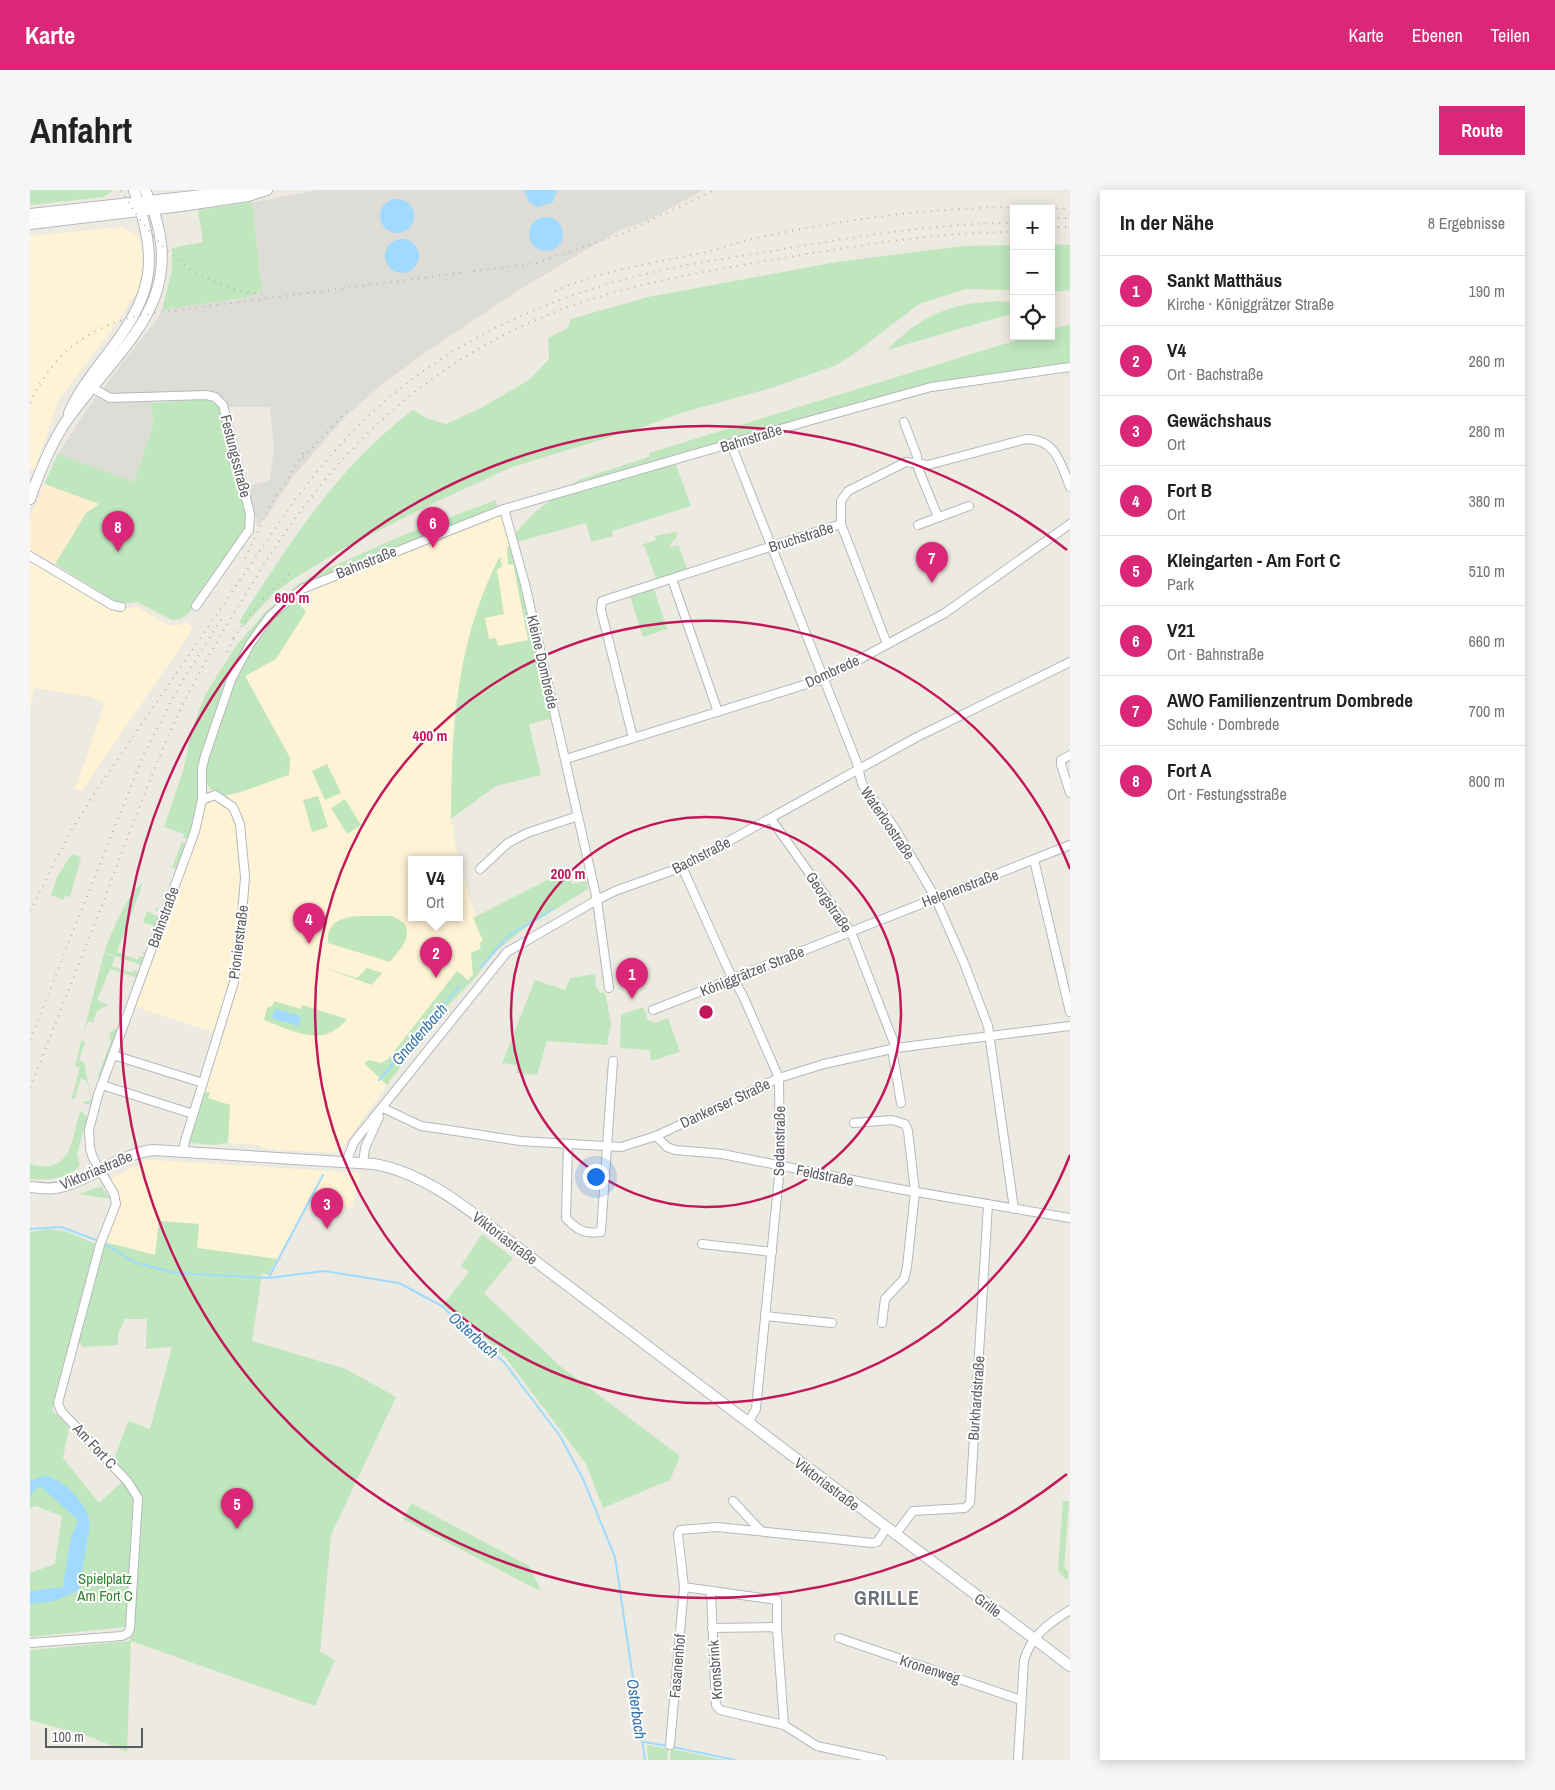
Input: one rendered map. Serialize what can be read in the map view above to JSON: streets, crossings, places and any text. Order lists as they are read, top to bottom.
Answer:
{
  "streets": {
    "main road": ["Viktoriastraße", "Grille"],
    "street": [
      "Bahnstraße",
      "Festungsstraße",
      "Bruchstraße",
      "Kleine Dombrede",
      "Dombrede",
      "Waterloostraße",
      "Bachstraße",
      "Helenenstraße",
      "Georgstraße",
      "Pionierstraße",
      "Königgrätzer Straße",
      "Dankerser Straße",
      "Sedanstraße",
      "Feldstraße",
      "Burkhardstraße",
      "Am Fort C",
      "Fasanenhof",
      "Kronenweg",
      "Kronsbrink"
    ]
  },
  "crossings": [
    ["Bahnstraße", "Kleine Dombrede"],
    ["Bahnstraße", "Waterloostraße"],
    ["Bahnstraße", "Pionierstraße"],
    ["Bahnstraße", "Viktoriastraße"],
    ["Bahnstraße", "Am Fort C"],
    ["Bruchstraße", "Dombrede"],
    ["Bruchstraße", "Waterloostraße"],
    ["Kleine Dombrede", "Dombrede"],
    ["Kleine Dombrede", "Bachstraße"],
    ["Dombrede", "Waterloostraße"],
    ["Waterloostraße", "Bachstraße"],
    ["Waterloostraße", "Helenenstraße"],
    ["Waterloostraße", "Dankerser Straße"],
    ["Waterloostraße", "Feldstraße"],
    ["Bachstraße", "Georgstraße"],
    ["Bachstraße", "Dankerser Straße"],
    ["Bachstraße", "Sedanstraße"],
    ["Bachstraße", "Viktoriastraße"],
    ["Helenenstraße", "Georgstraße"],
    ["Helenenstraße", "Königgrätzer Straße"],
    ["Georgstraße", "Königgrätzer Straße"],
    ["Georgstraße", "Dankerser Straße"],
    ["Pionierstraße", "Viktoriastraße"],
    ["Königgrätzer Straße", "Sedanstraße"],
    ["Dankerser Straße", "Sedanstraße"],
    ["Dankerser Straße", "Feldstraße"],
    ["Sedanstraße", "Viktoriastraße"],
    ["Sedanstraße", "Feldstraße"],
    ["Viktoriastraße", "Burkhardstraße"],
    ["Viktoriastraße", "Am Fort C"],
    ["Viktoriastraße", "Grille"],
    ["Feldstraße", "Burkhardstraße"]
  ],
  "districts": ["GRILLE"],
  "water": ["Gnadenbach", "Osterbach"],
  "parks": ["Spielplatz Am Fort C"],
  "scale_bar": "100 m",
  "page": {
    "header": "Karte",
    "nav": ["Karte", "Ebenen", "Teilen"],
    "buttons": "Route",
    "title": "Anfahrt",
    "heading": ["In der Nähe", "8 Ergebnisse"],
    "map_buttons": ["+", "−"],
    "list": [
      {
        "mark": "1",
        "name": "Sankt Matthäus",
        "note": "Kirche · Königgrätzer Straße",
        "value": "190 m"
      },
      {
        "mark": "2",
        "name": "V4",
        "note": "Ort · Bachstraße",
        "value": "260 m"
      },
      {
        "mark": "3",
        "name": "Gewächshaus",
        "note": "Ort",
        "value": "280 m"
      },
      {
        "mark": "4",
        "name": "Fort B",
        "note": "Ort",
        "value": "380 m"
      },
      {
        "mark": "5",
        "name": "Kleingarten - Am Fort C",
        "note": "Park",
        "value": "510 m"
      },
      {
        "mark": "6",
        "name": "V21",
        "note": "Ort · Bahnstraße",
        "value": "660 m"
      },
      {
        "mark": "7",
        "name": "AWO Familienzentrum Dombrede",
        "note": "Schule · Dombrede",
        "value": "700 m"
      },
      {
        "mark": "8",
        "name": "Fort A",
        "note": "Ort · Festungsstraße",
        "value": "800 m"
      }
    ],
    "pins": [
      "6",
      "8",
      "7",
      "4",
      "2",
      "1",
      "3",
      "5"
    ],
    "popup": ["V4", "Ort"],
    "scale": "100 m"
  },
  "rings": ["600 m", "400 m", "200 m"]
}
